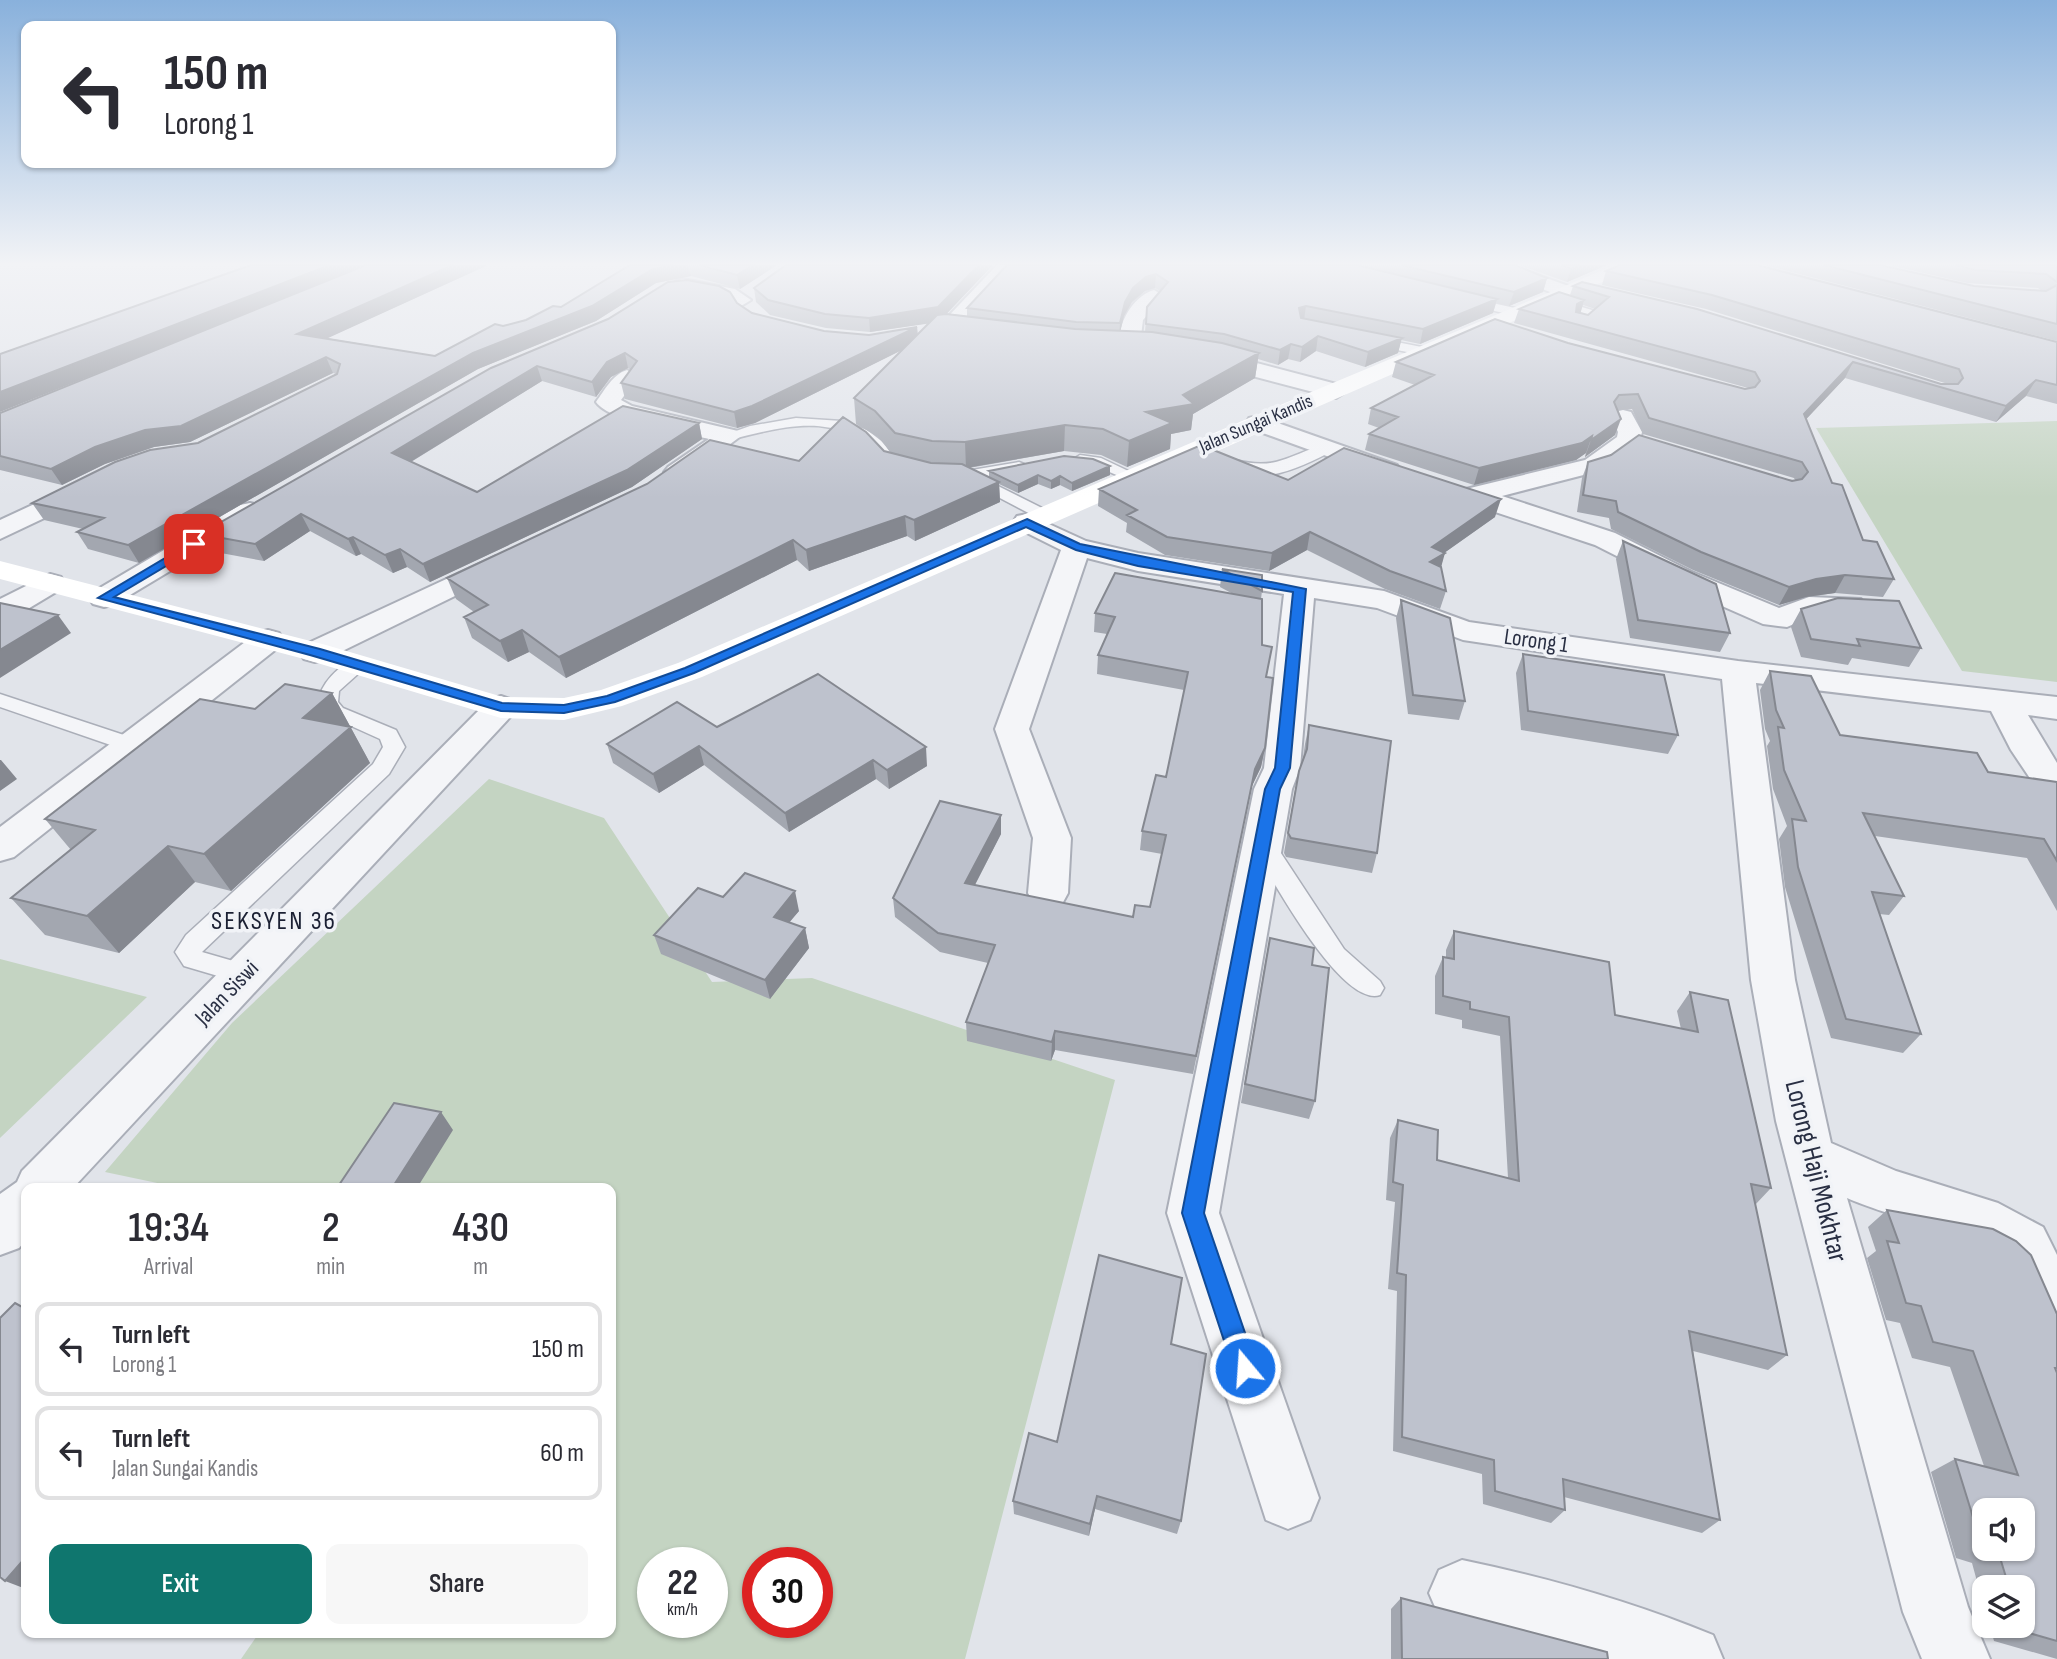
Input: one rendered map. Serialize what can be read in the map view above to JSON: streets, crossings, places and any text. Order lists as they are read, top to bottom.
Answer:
{
  "streets": {
    "street": [
      "Jalan Sungai Kandis",
      "Lorong 1",
      "Jalan Siswi",
      "Lorong Haji Mokhtar"
    ]
  },
  "crossings": [
    ["Jalan Sungai Kandis", "Lorong 1"],
    ["Jalan Sungai Kandis", "Jalan Siswi"],
    ["Lorong 1", "Lorong Haji Mokhtar"]
  ],
  "districts": ["SEKSYEN 36"],
  "page": {
    "turn": ["150 m", "Lorong 1"],
    "eta": [
      "19:34",
      "Arrival",
      "2",
      "min",
      "430",
      "m"
    ],
    "list": [
      {
        "name": "Turn left",
        "note": "Lorong 1",
        "value": "150 m"
      },
      {
        "name": "Turn left",
        "note": "Jalan Sungai Kandis",
        "value": "60 m"
      }
    ],
    "buttons": ["Exit", "Share"],
    "speed": "22 km/h",
    "limit": "30"
  }
}
